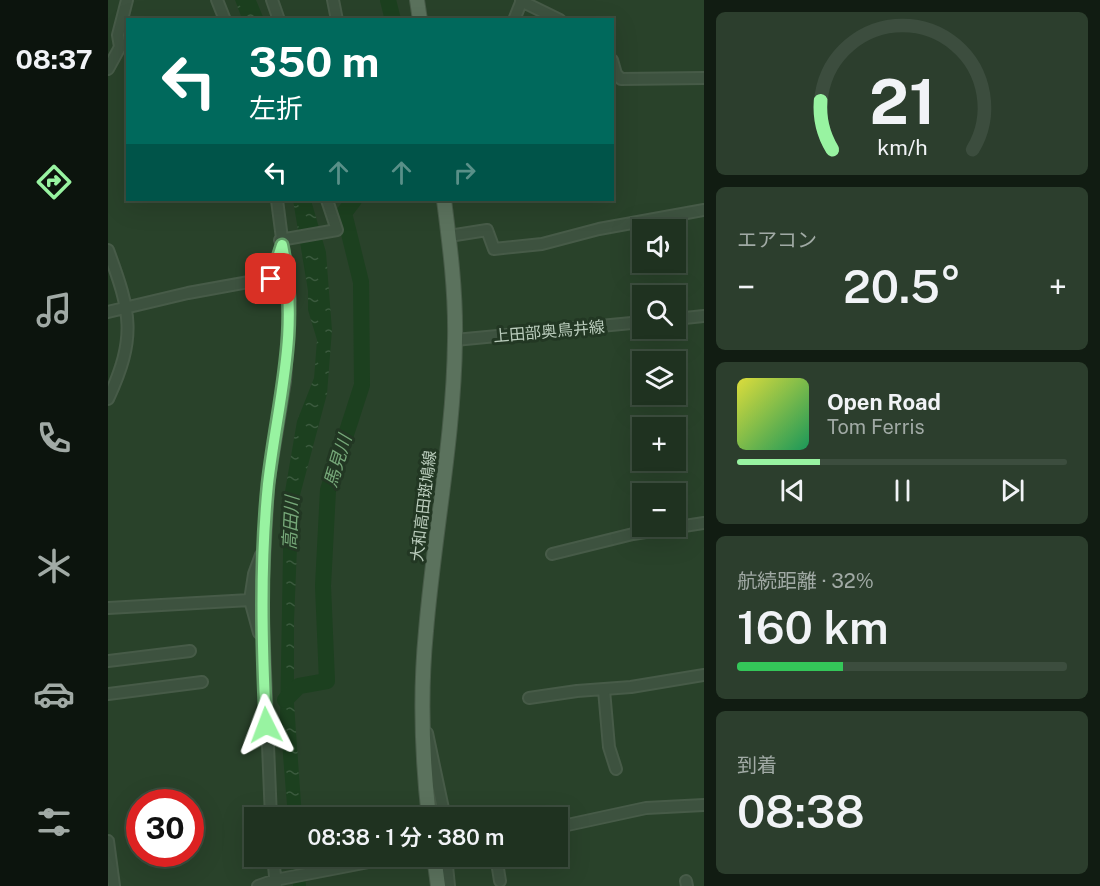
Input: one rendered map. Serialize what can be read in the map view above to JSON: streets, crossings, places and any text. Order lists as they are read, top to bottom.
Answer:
{
  "streets": {
    "main road": ["大和高田斑鳩線"],
    "street": ["上田部奥鳥井線"]
  },
  "crossings": [
    ["上田部奥鳥井線", "大和高田斑鳩線"]
  ],
  "water": ["馬見川", "高田川"],
  "page": {
    "tabs": "08:37",
    "turn": ["350 m", "左折"],
    "tile": [
      "エアコン",
      ["航続距離 · 32%", "160 km"],
      ["到着", "08:38"]
    ],
    "map_buttons": ["+", "−"],
    "heat": ["−", "20.5°", "+"],
    "song": ["Open Road", "Tom Ferris"],
    "limit": "30",
    "trip": "08:38 · 1 分 · 380 m",
    "gauge": ["21", "km/h"]
  }
}
